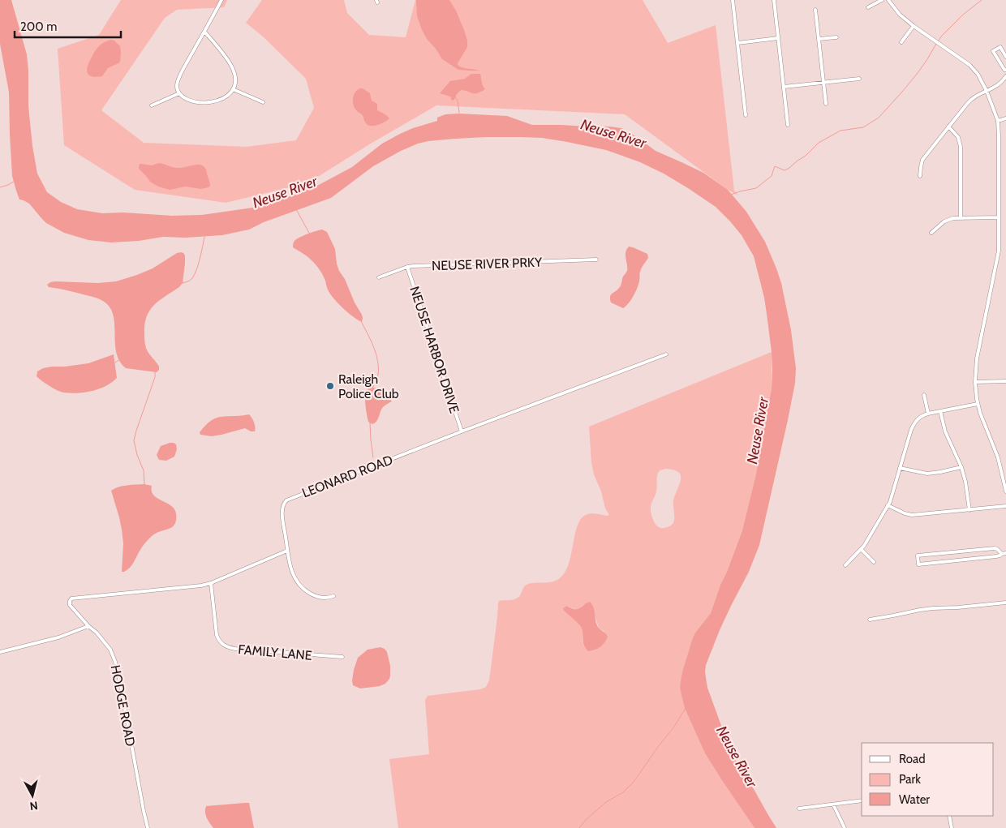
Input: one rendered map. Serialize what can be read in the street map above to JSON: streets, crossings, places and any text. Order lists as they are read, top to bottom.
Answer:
{
  "streets": {
    "street": [
      "NEUSE RIVER PRKY",
      "NEUSE HARBOR DRIVE",
      "LEONARD ROAD",
      "FAMILY LANE",
      "HODGE ROAD"
    ]
  },
  "crossings": [
    ["NEUSE RIVER PRKY", "NEUSE HARBOR DRIVE"],
    ["NEUSE HARBOR DRIVE", "LEONARD ROAD"],
    ["FAMILY LANE", "HODGE ROAD"]
  ],
  "water": ["Neuse River"],
  "places": ["Raleigh Police Club"],
  "legend": ["Road", "Park", "Water"],
  "scale_bar": "200 m",
  "north": "bottom"
}
